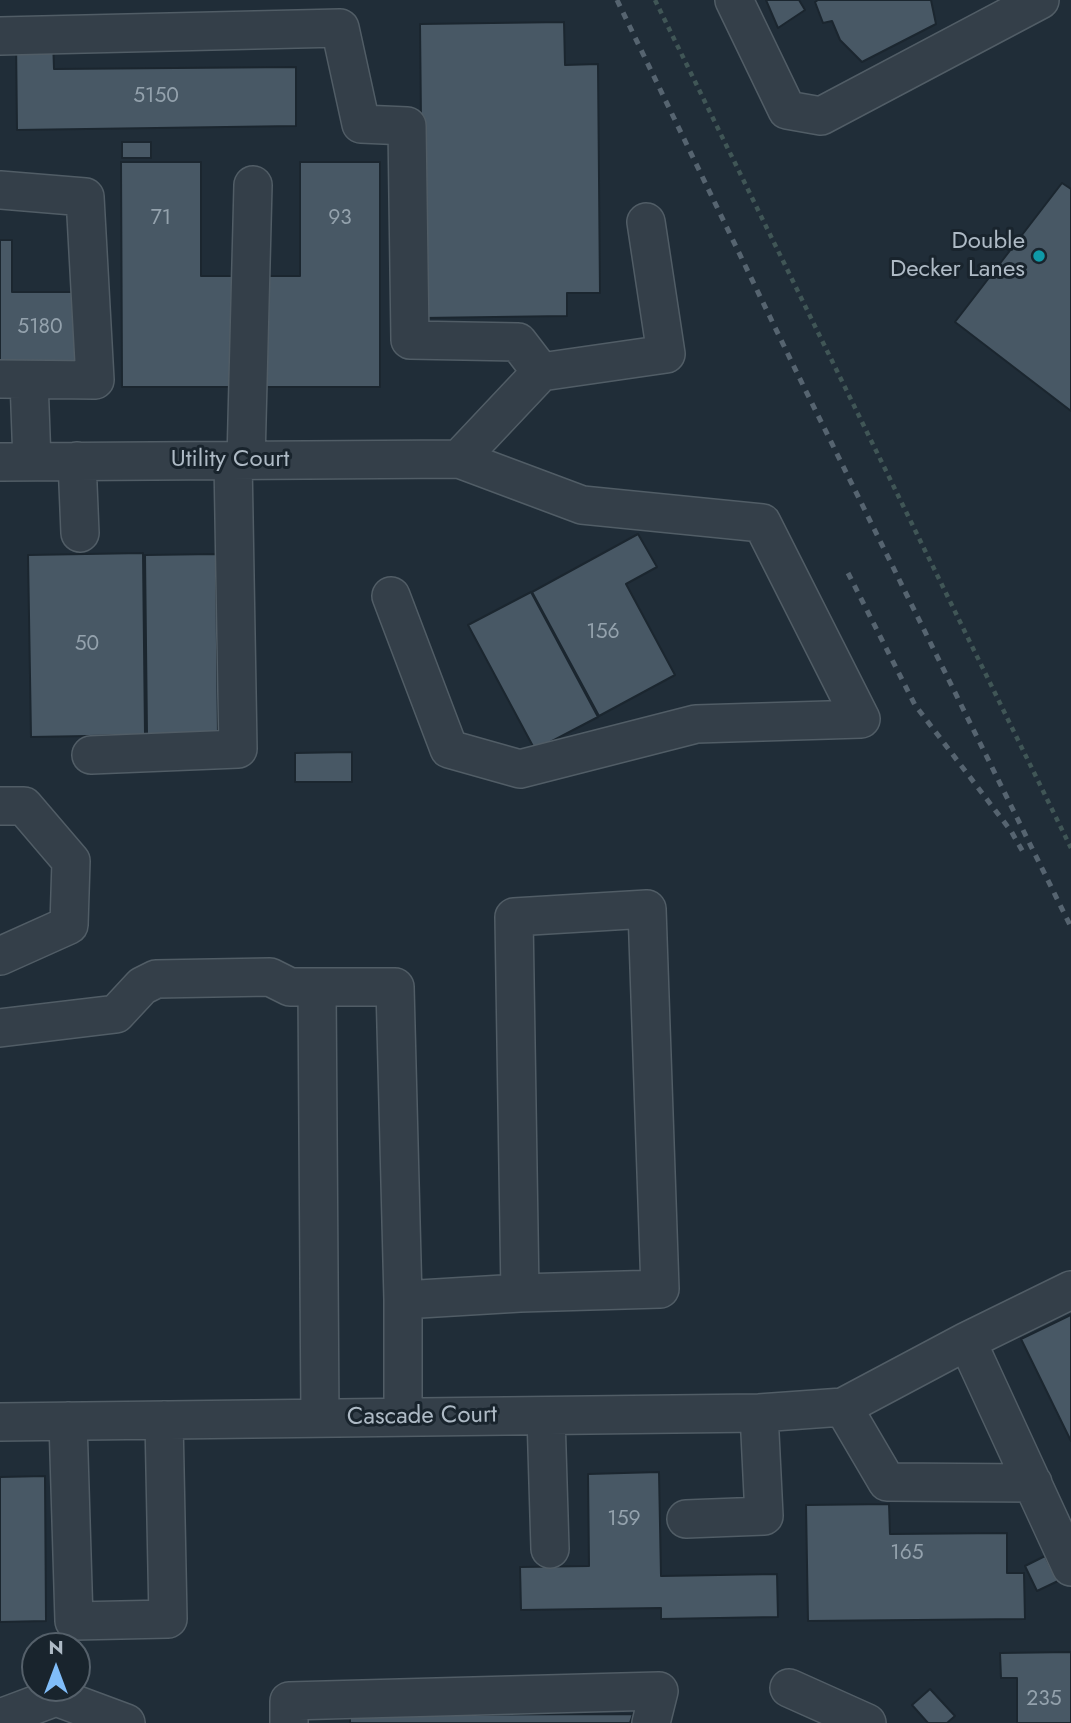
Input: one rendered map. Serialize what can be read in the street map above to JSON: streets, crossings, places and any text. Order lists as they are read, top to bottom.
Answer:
{
  "streets": {
    "street": ["Utility Court", "Cascade Court"]
  },
  "places": ["Double Decker Lanes"],
  "house_numbers": [
    "5150",
    "71",
    "93",
    "5180",
    "156",
    "50",
    "159",
    "165",
    "235"
  ],
  "north": "top"
}
